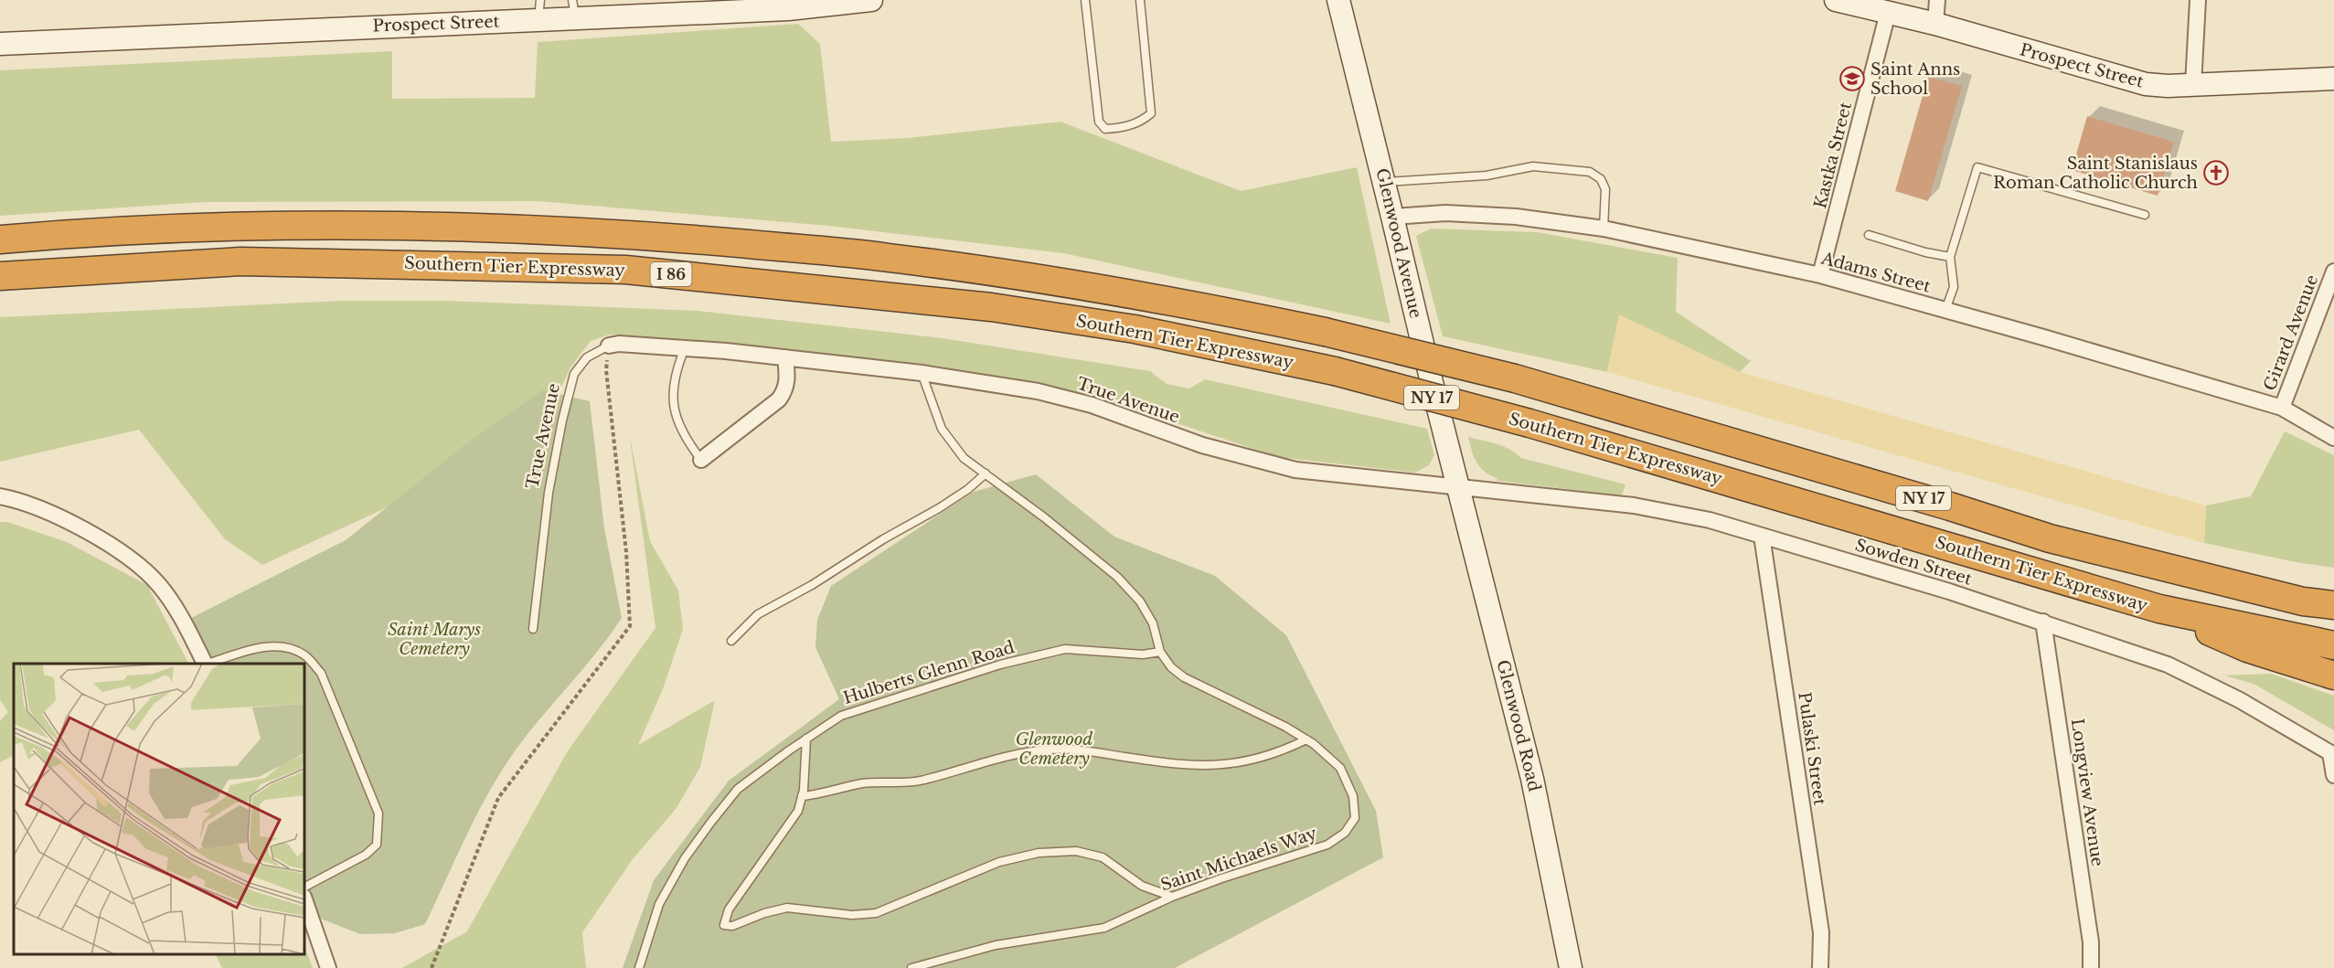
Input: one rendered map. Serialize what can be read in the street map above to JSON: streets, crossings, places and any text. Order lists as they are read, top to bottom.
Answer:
{
  "streets": {
    "highway": ["Southern Tier Expressway", "I 86", "NY 17"],
    "street": [
      "Prospect Street",
      "Kastka Street",
      "Glenwood Avenue",
      "Adams Street",
      "Girard Avenue",
      "True Avenue",
      "Sowden Street",
      "Glenwood Road",
      "Pulaski Street",
      "Longview Avenue"
    ],
    "lane": ["Hulberts Glenn Road", "Saint Michaels Way"]
  },
  "crossings": [
    ["Prospect Street", "Kastka Street"],
    ["Kastka Street", "Adams Street"],
    ["Glenwood Avenue", "Adams Street"],
    ["Glenwood Avenue", "True Avenue"],
    ["Glenwood Avenue", "Sowden Street"],
    ["Glenwood Avenue", "Glenwood Road"],
    ["Adams Street", "Girard Avenue"],
    ["I 86", "NY 17"],
    ["True Avenue", "Sowden Street"],
    ["True Avenue", "Glenwood Road"],
    ["True Avenue", "Saint Michaels Way"],
    ["Sowden Street", "Glenwood Road"],
    ["Sowden Street", "Pulaski Street"],
    ["Sowden Street", "Longview Avenue"],
    ["Hulberts Glenn Road", "Saint Michaels Way"]
  ],
  "parks": ["Saint Marys Cemetery", "Glenwood Cemetery"],
  "places": {
    "school or university": ["Saint Anns School"],
    "church": ["Saint Stanislaus Roman Catholic Church"]
  }
}
